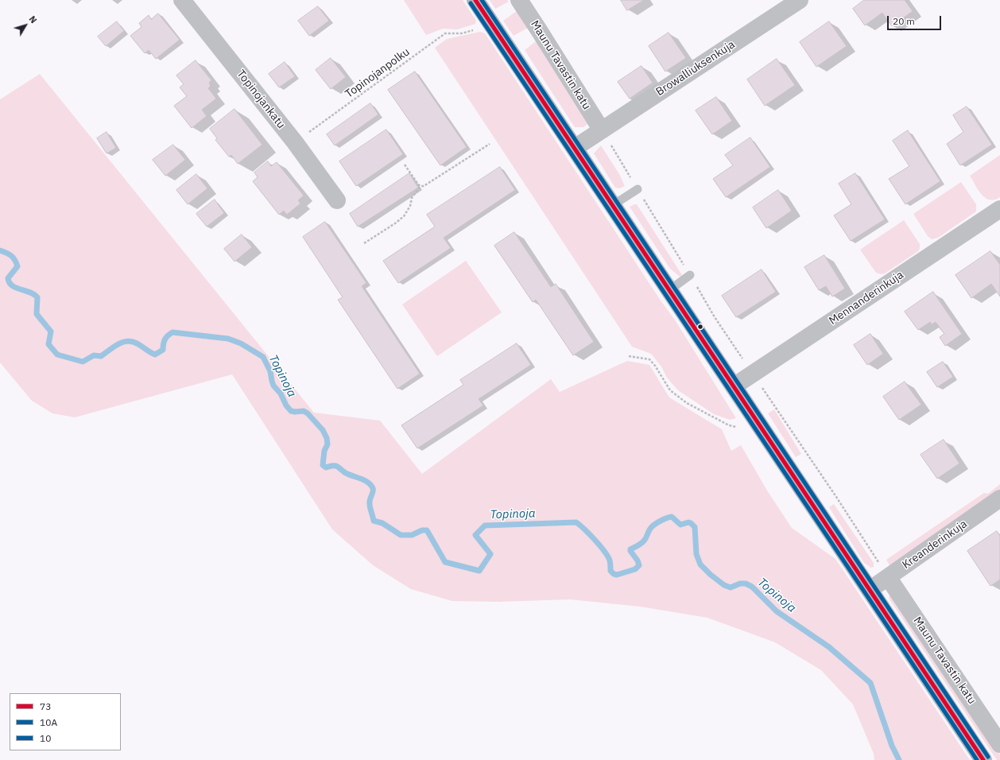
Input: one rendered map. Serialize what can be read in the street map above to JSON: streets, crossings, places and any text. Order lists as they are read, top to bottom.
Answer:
{
  "streets": {
    "street": [
      "Maunu Tavastin katu",
      "Browalliuksenkuja",
      "Topinojankatu",
      "Mennanderinkuja",
      "Kreanderinkuja"
    ],
    "path": ["Topinojanpolku"]
  },
  "crossings": [
    ["Maunu Tavastin katu", "Browalliuksenkuja"],
    ["Maunu Tavastin katu", "Mennanderinkuja"],
    ["Maunu Tavastin katu", "Kreanderinkuja"],
    ["Topinojanpolku", "Topinojankatu"]
  ],
  "water": ["Topinoja"],
  "lines": ["transit line 73", "transit line 10", "transit line 10A"],
  "legend": ["73", "10A", "10"],
  "scale_bar": "20 m",
  "north": "top right"
}
